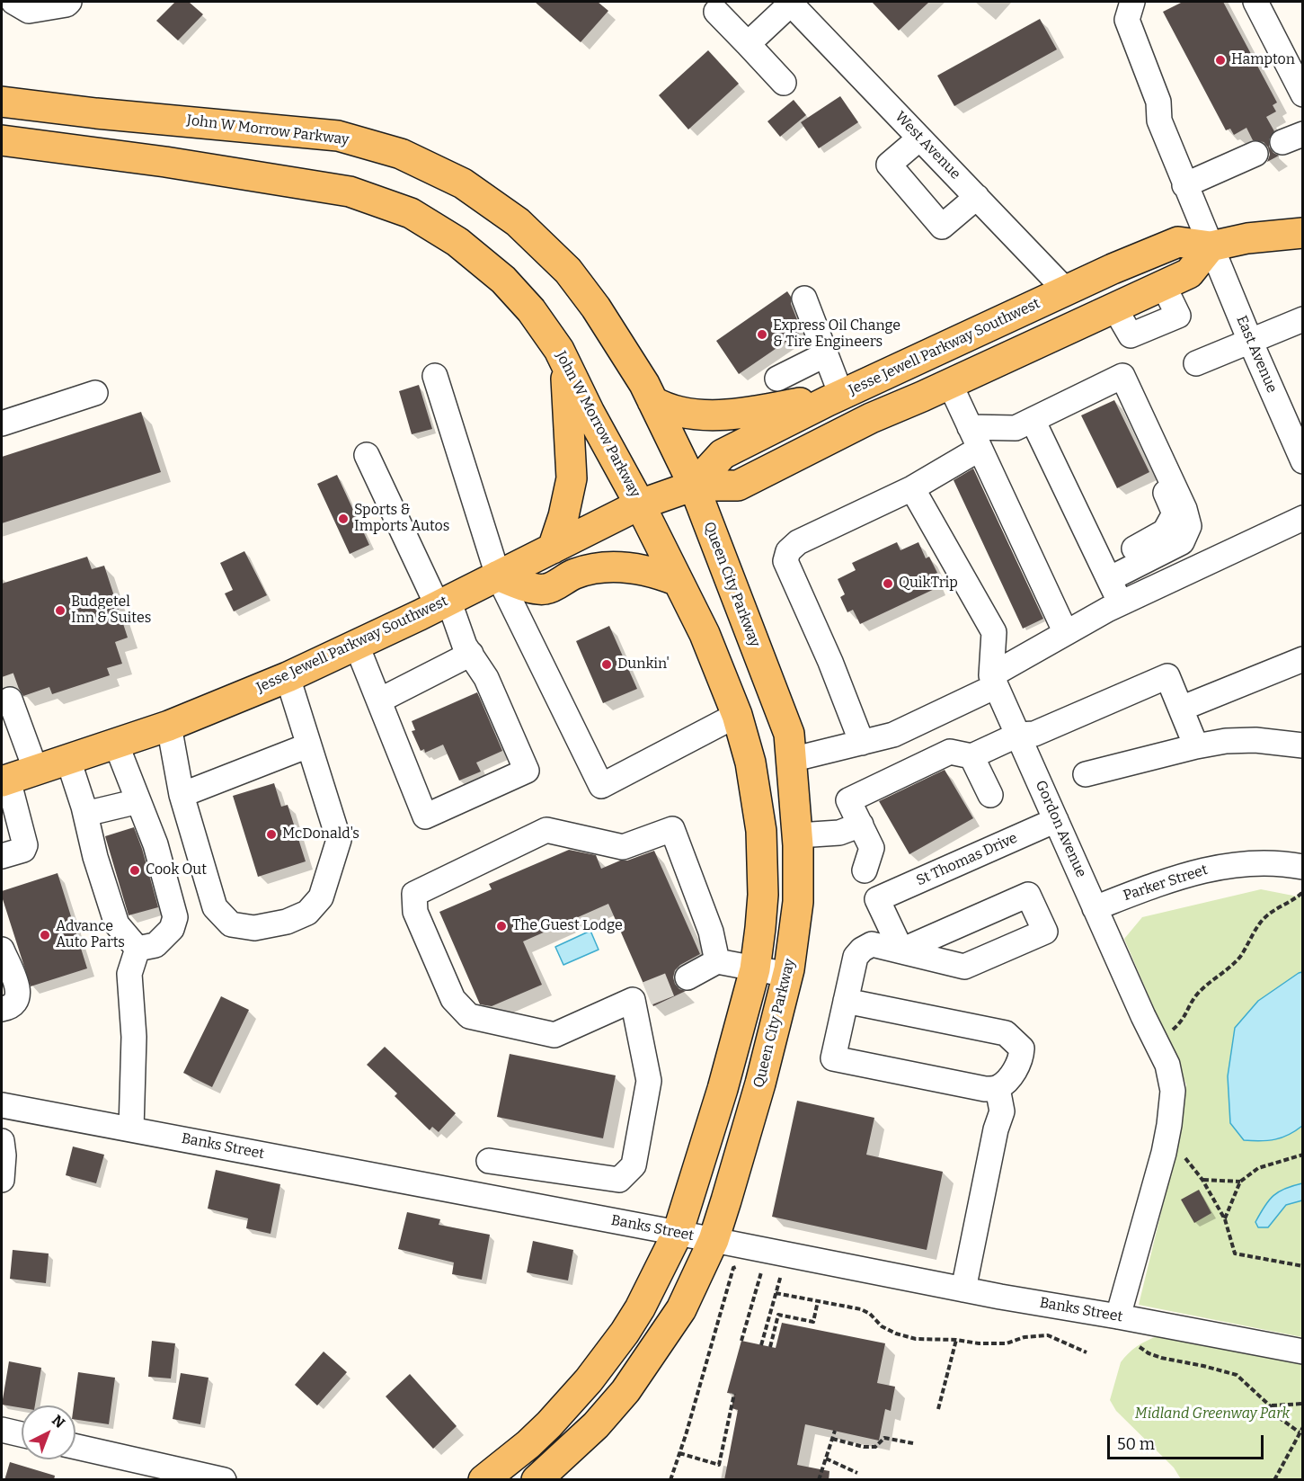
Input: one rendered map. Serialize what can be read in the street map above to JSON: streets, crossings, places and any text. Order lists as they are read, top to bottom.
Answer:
{
  "streets": {
    "main road": ["John W Morrow Parkway", "Jesse Jewell Parkway Southwest", "Queen City Parkway"],
    "street": [
      "West Avenue",
      "East Avenue",
      "Gordon Avenue",
      "St Thomas Drive",
      "Parker Street",
      "Banks Street"
    ]
  },
  "crossings": [
    ["John W Morrow Parkway", "Jesse Jewell Parkway Southwest"],
    ["John W Morrow Parkway", "Queen City Parkway"],
    ["West Avenue", "Jesse Jewell Parkway Southwest"],
    ["Jesse Jewell Parkway Southwest", "East Avenue"],
    ["Jesse Jewell Parkway Southwest", "Queen City Parkway"],
    ["Queen City Parkway", "Banks Street"],
    ["Gordon Avenue", "St Thomas Drive"],
    ["Gordon Avenue", "Parker Street"],
    ["Gordon Avenue", "Banks Street"]
  ],
  "parks": ["Midland Greenway Park"],
  "places": [
    "Hampton",
    "Express Oil Change & Tire Engineers",
    "Sports & Imports Autos",
    "QuikTrip",
    "Budgetel Inn & Suites",
    "Dunkin'",
    "McDonald's",
    "Cook Out",
    "The Guest Lodge",
    "Advance Auto Parts"
  ],
  "scale_bar": "50 m",
  "north": "top right"
}
